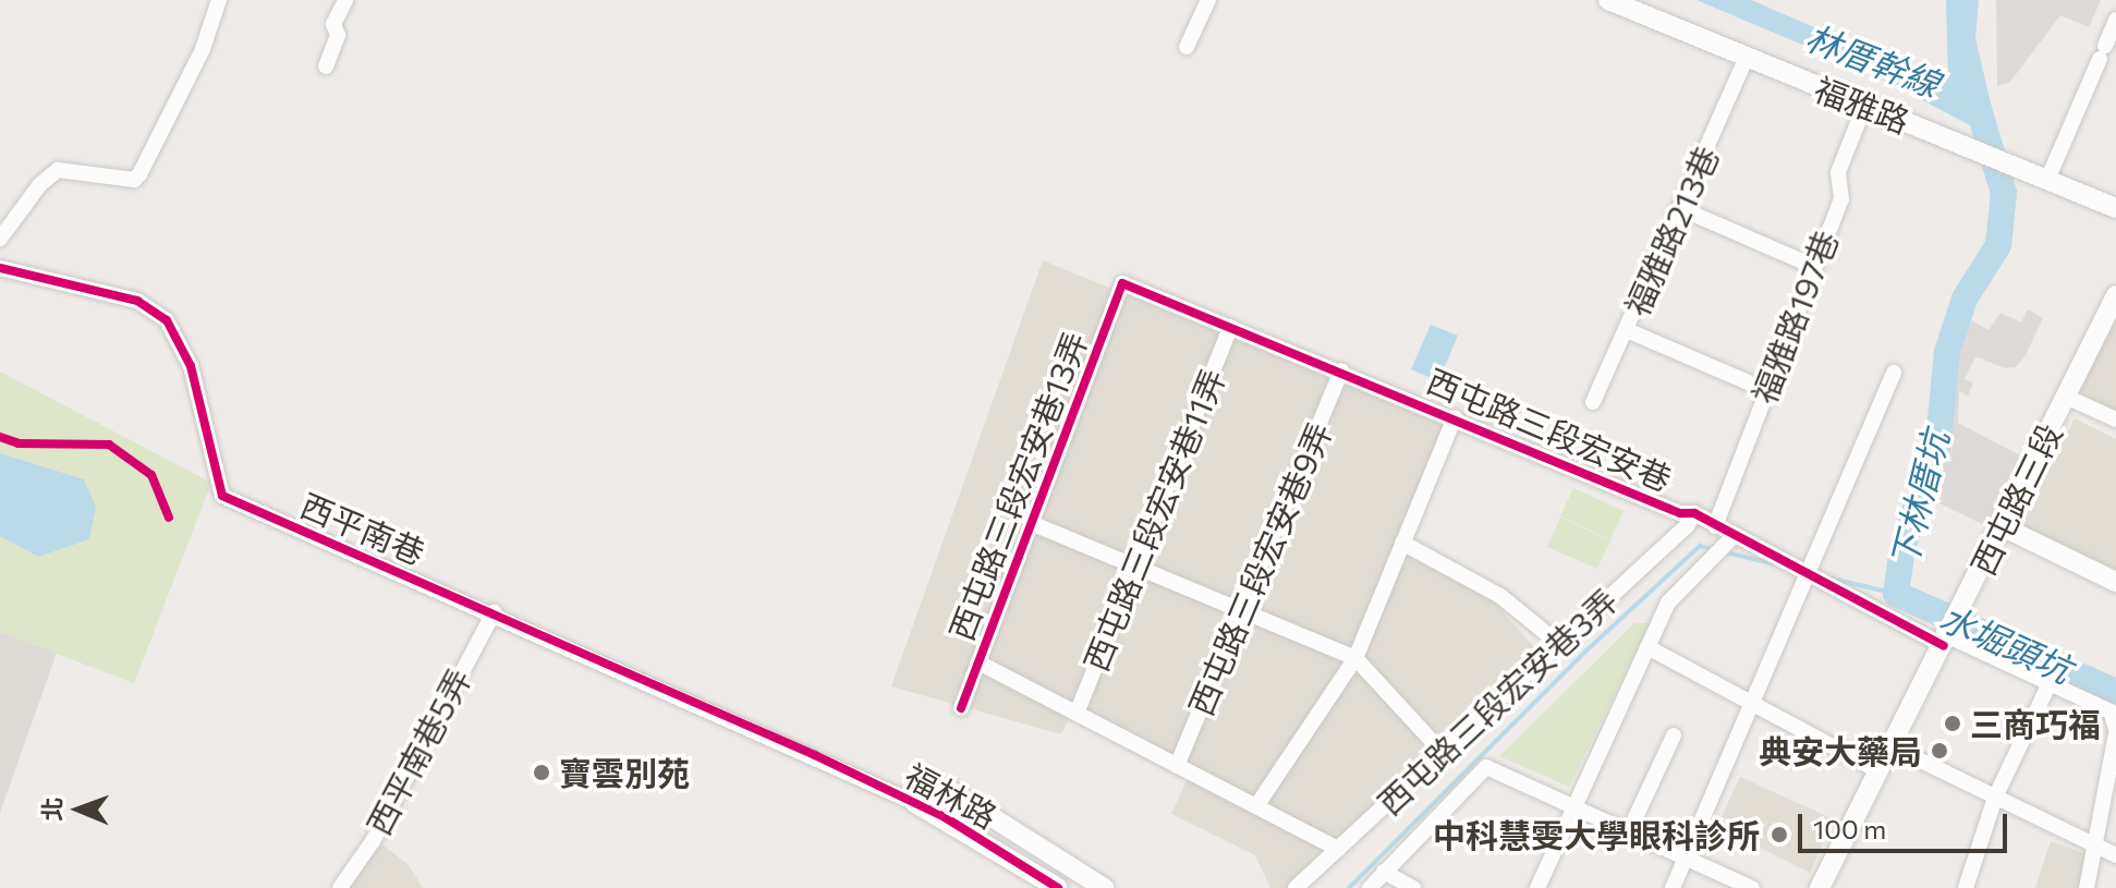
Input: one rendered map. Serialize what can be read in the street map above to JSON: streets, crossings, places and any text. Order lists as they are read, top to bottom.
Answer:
{
  "streets": {
    "street": [
      "福雅路",
      "福雅路213巷",
      "福雅路197巷",
      "西屯路三段宏安巷",
      "西屯路三段宏安巷13弄",
      "西屯路三段",
      "西屯路三段宏安巷11弄",
      "西平南巷",
      "西屯路三段宏安巷9弄",
      "西屯路三段宏安巷3弄",
      "西平南巷5弄",
      "福林路"
    ]
  },
  "crossings": [
    ["福雅路", "福雅路213巷"],
    ["福雅路", "福雅路197巷"],
    ["福雅路197巷", "西屯路三段宏安巷"],
    ["西屯路三段宏安巷", "西屯路三段宏安巷13弄"],
    ["西屯路三段宏安巷", "西屯路三段"],
    ["西屯路三段宏安巷", "西屯路三段宏安巷11弄"],
    ["西屯路三段宏安巷", "西屯路三段宏安巷9弄"],
    ["西屯路三段宏安巷", "西屯路三段宏安巷3弄"],
    ["西平南巷", "西平南巷5弄"],
    ["西平南巷", "福林路"]
  ],
  "water": ["林厝幹線", "下林厝坑", "水堀頭坑"],
  "places": [
    "三商巧福",
    "典安大藥局",
    "寶雲別苑",
    "中科慧雯大學眼科診所"
  ],
  "scale_bar": "100 m",
  "north": "left"
}
